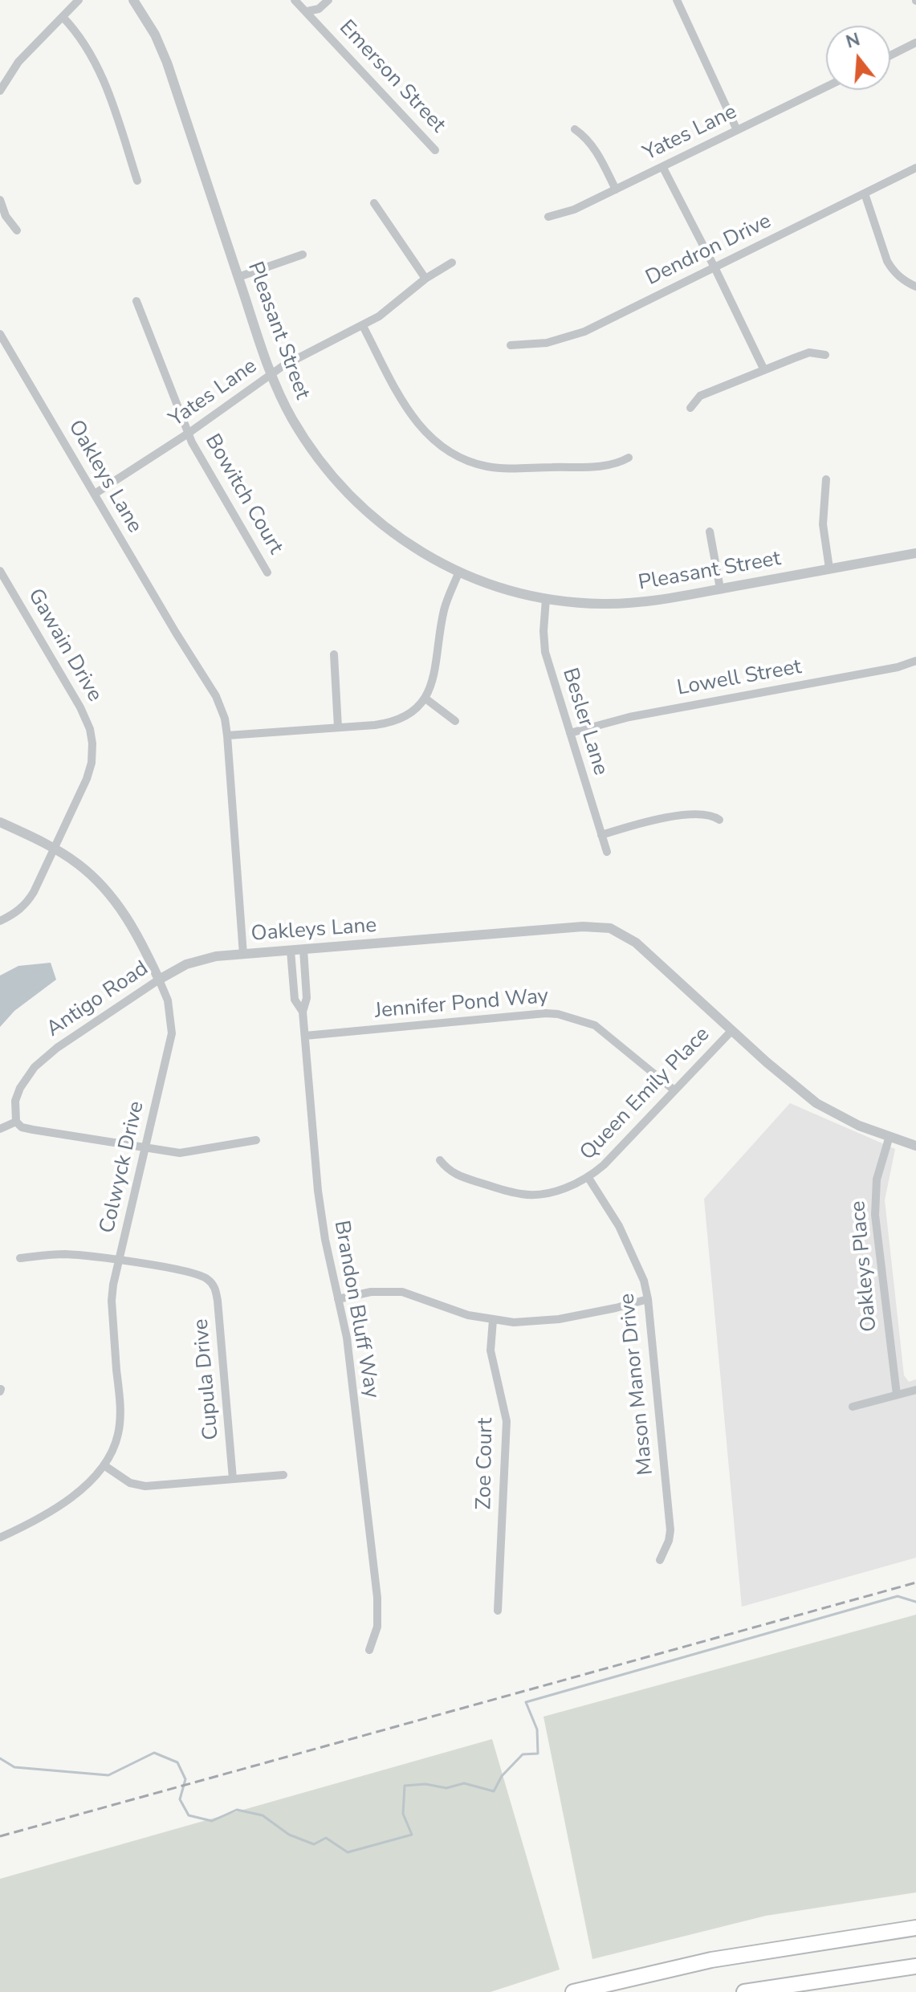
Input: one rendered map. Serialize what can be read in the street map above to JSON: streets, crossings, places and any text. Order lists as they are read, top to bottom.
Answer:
{
  "streets": {
    "street": [
      "Emerson Street",
      "Yates Lane",
      "Dendron Drive",
      "Pleasant Street",
      "Oakleys Lane",
      "Bowitch Court",
      "Gawain Drive",
      "Lowell Street",
      "Besler Lane",
      "Antigo Road",
      "Jennifer Pond Way",
      "Queen Emily Place",
      "Colwyck Drive",
      "Oakleys Place",
      "Brandon Bluff Way",
      "Cupula Drive",
      "Mason Manor Drive",
      "Zoe Court"
    ]
  },
  "crossings": [
    ["Yates Lane", "Pleasant Street"],
    ["Yates Lane", "Oakleys Lane"],
    ["Yates Lane", "Bowitch Court"],
    ["Pleasant Street", "Besler Lane"],
    ["Oakleys Lane", "Antigo Road"],
    ["Oakleys Lane", "Queen Emily Place"],
    ["Oakleys Lane", "Oakleys Place"],
    ["Oakleys Lane", "Brandon Bluff Way"],
    ["Gawain Drive", "Colwyck Drive"],
    ["Lowell Street", "Besler Lane"],
    ["Antigo Road", "Colwyck Drive"],
    ["Jennifer Pond Way", "Queen Emily Place"],
    ["Jennifer Pond Way", "Brandon Bluff Way"],
    ["Queen Emily Place", "Mason Manor Drive"],
    ["Colwyck Drive", "Cupula Drive"]
  ],
  "north": "top"
}
